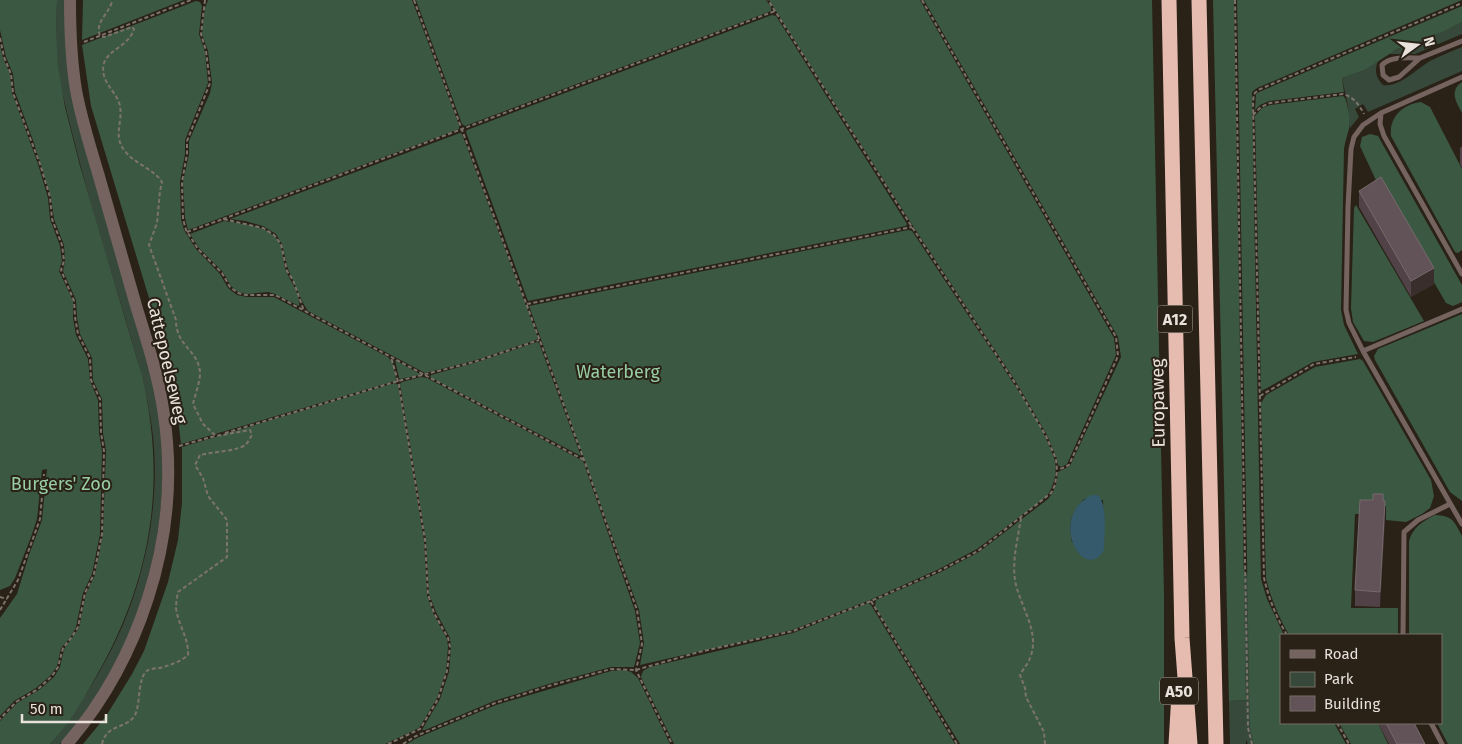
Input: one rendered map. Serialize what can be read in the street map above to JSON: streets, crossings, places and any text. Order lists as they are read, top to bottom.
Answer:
{
  "streets": {
    "highway": ["A12", "Europaweg", "A50"],
    "street": ["Cattepoelseweg"]
  },
  "crossings": [
    ["Europaweg", "A50"]
  ],
  "parks": ["Waterberg", "Burgers' Zoo"],
  "legend": ["Road", "Park", "Building"],
  "scale_bar": "50 m",
  "north": "right"
}
